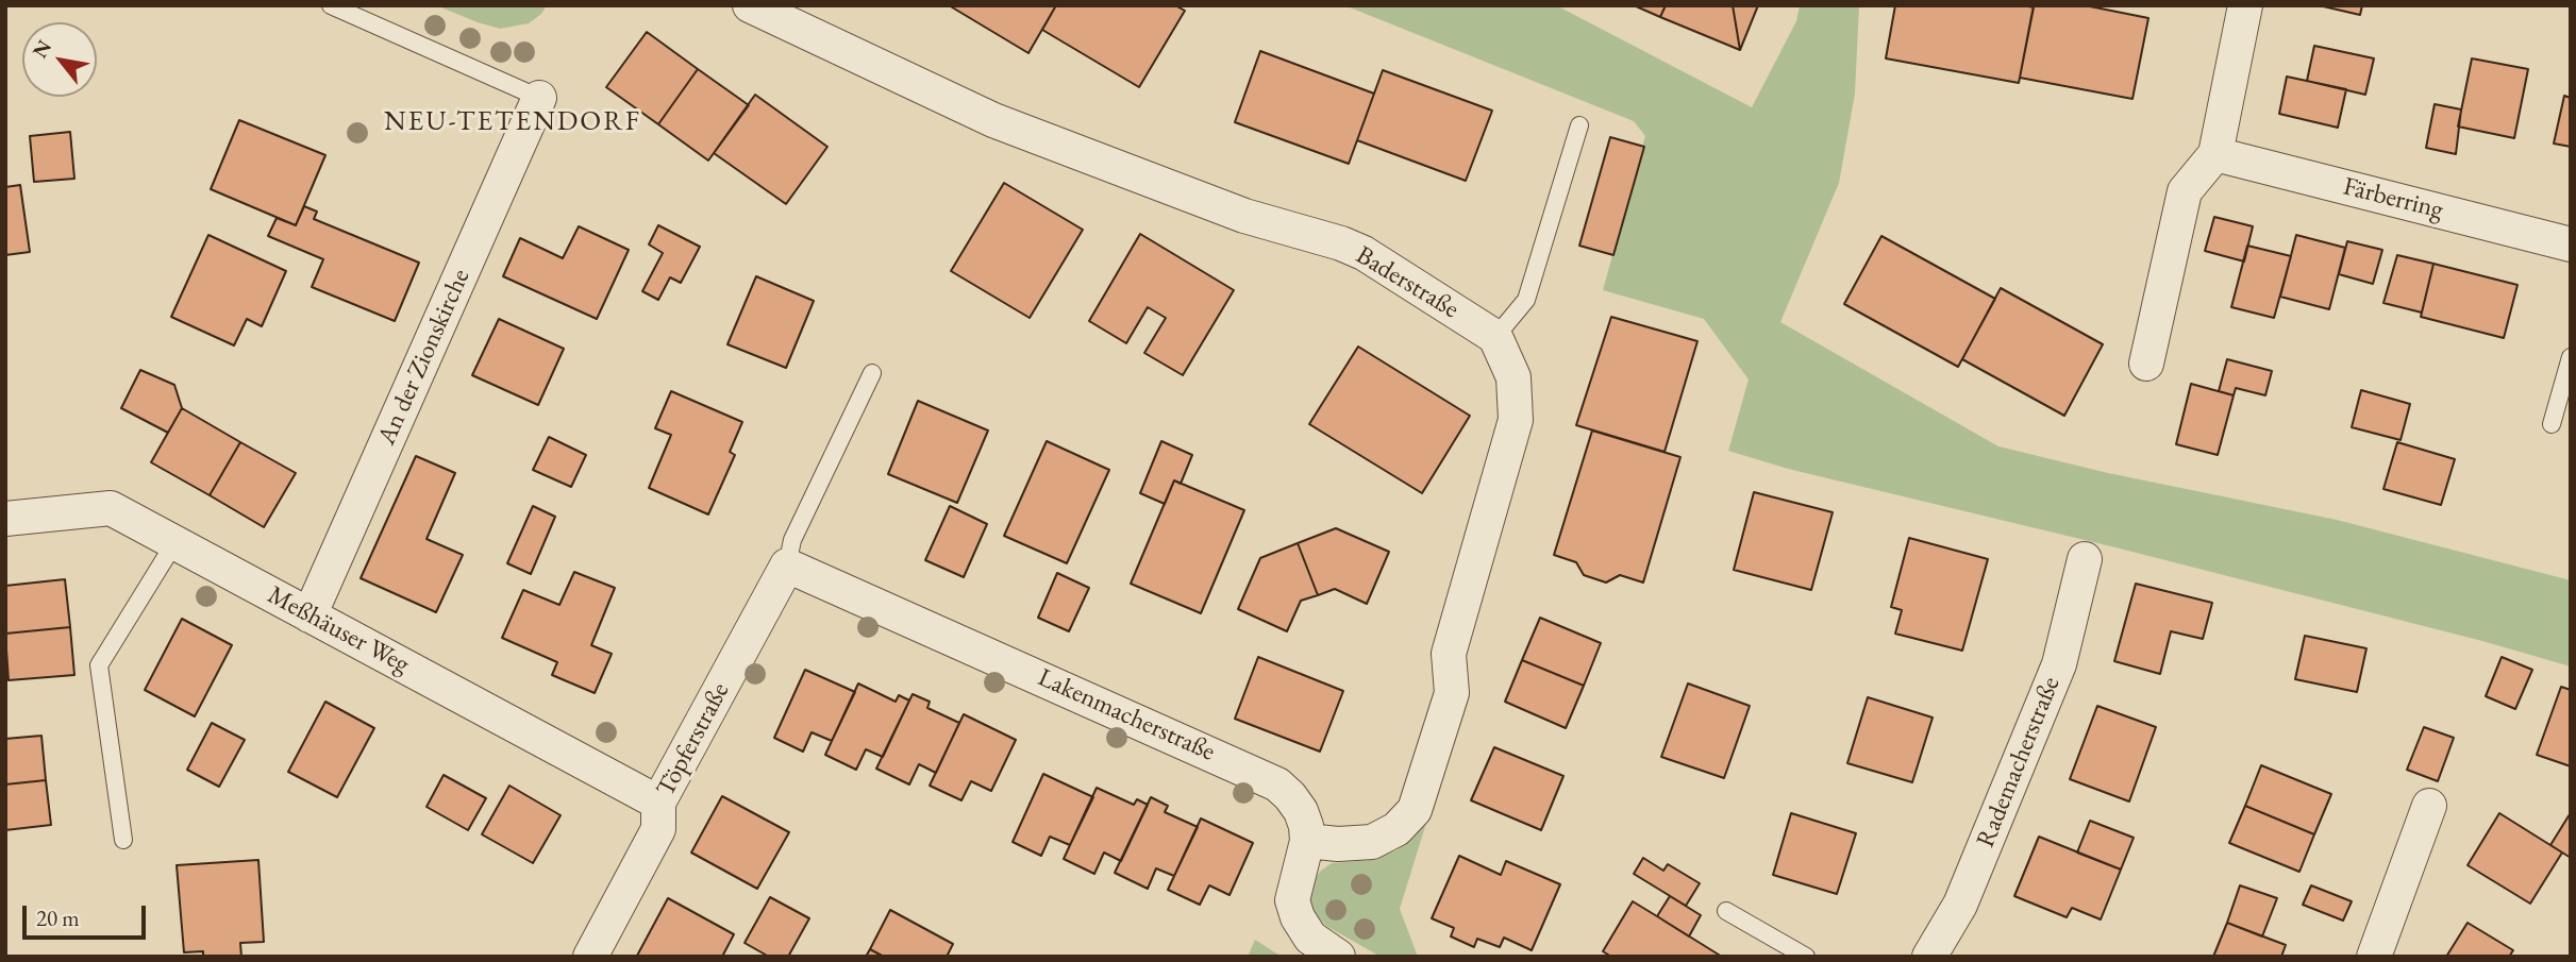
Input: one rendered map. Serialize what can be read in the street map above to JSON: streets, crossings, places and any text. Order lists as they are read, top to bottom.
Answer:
{
  "streets": {
    "street": [
      "Färberring",
      "Baderstraße",
      "An der Zionskirche",
      "Meßhäuser Weg",
      "Lakenmacherstraße",
      "Töpferstraße",
      "Rademacherstraße"
    ]
  },
  "crossings": [
    ["An der Zionskirche", "Meßhäuser Weg"],
    ["Meßhäuser Weg", "Töpferstraße"],
    ["Lakenmacherstraße", "Töpferstraße"]
  ],
  "districts": ["NEU-TETENDORF"],
  "scale_bar": "20 m",
  "north": "top left"
}
